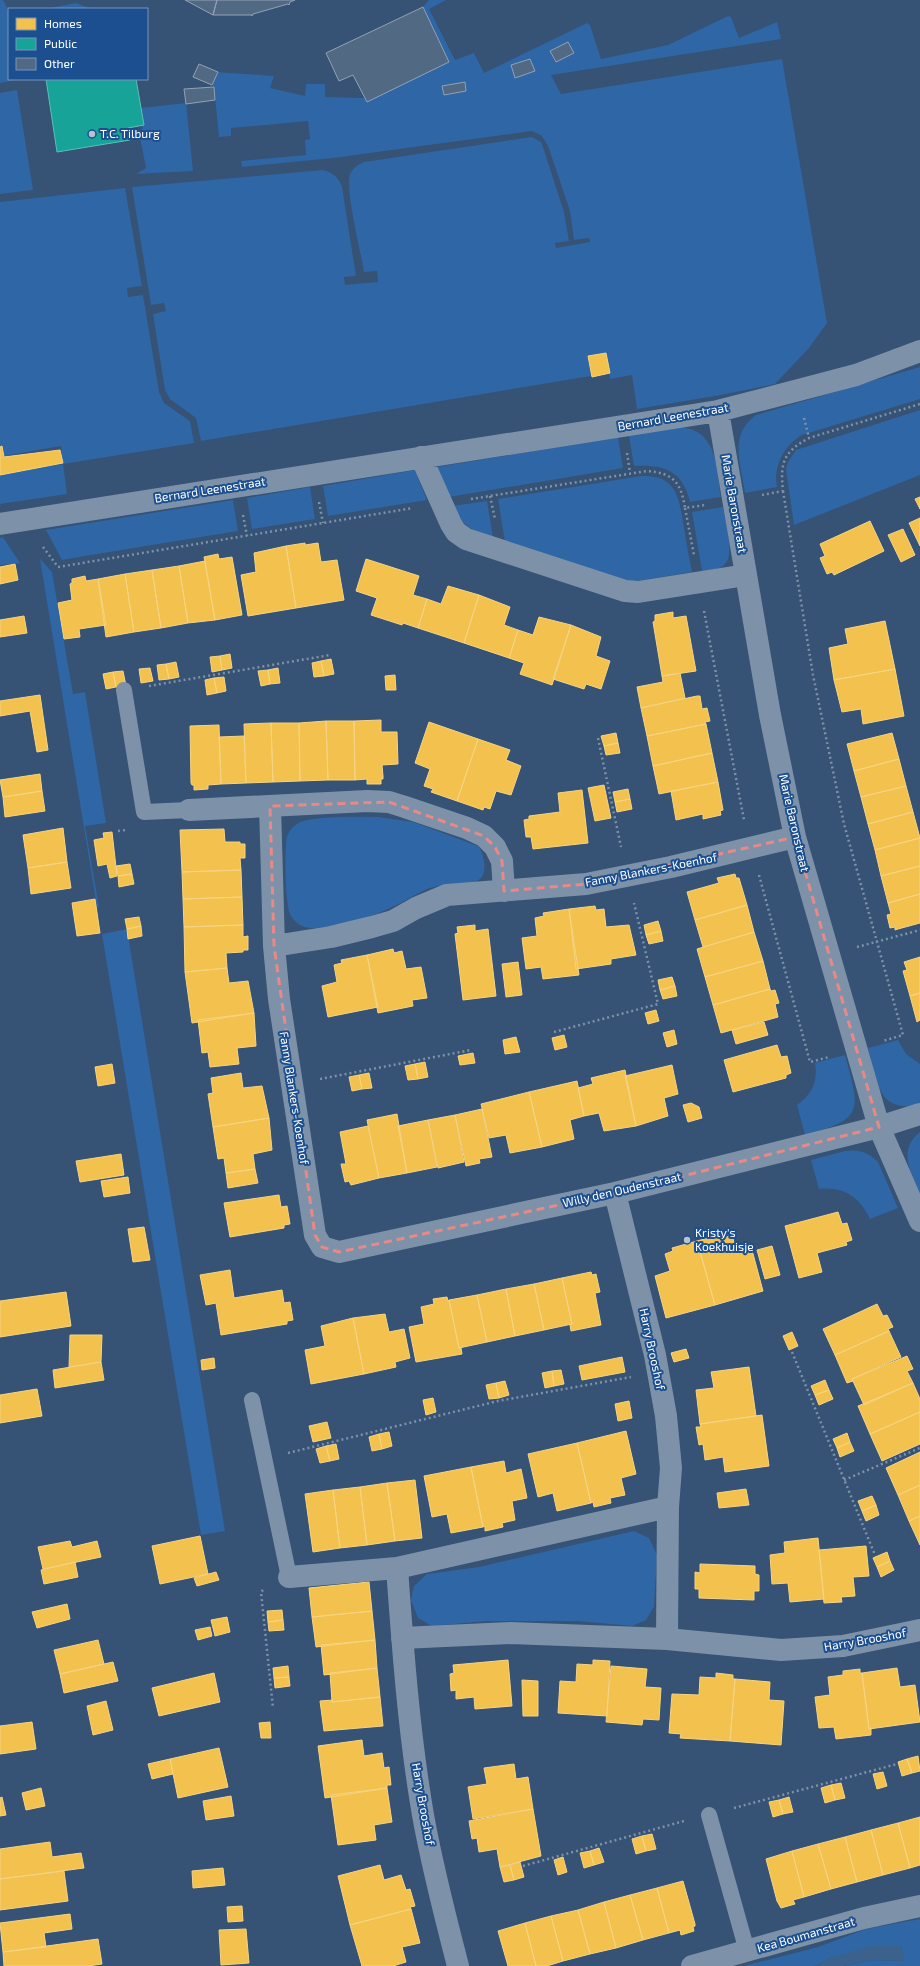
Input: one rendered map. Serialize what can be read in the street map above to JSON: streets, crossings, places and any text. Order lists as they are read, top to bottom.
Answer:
{
  "streets": {
    "street": [
      "Bernard Leenestraat",
      "Marie Baronstraat",
      "Fanny Blankers-Koenhof",
      "Willy den Oudenstraat",
      "Harry Brooshof",
      "Kea Boumanstraat"
    ]
  },
  "crossings": [
    ["Bernard Leenestraat", "Marie Baronstraat"],
    ["Marie Baronstraat", "Fanny Blankers-Koenhof"],
    ["Marie Baronstraat", "Willy den Oudenstraat"],
    ["Fanny Blankers-Koenhof", "Willy den Oudenstraat"],
    ["Willy den Oudenstraat", "Harry Brooshof"]
  ],
  "places": ["T.C. Tilburg", "Kristy's Koekhuisje"],
  "legend": ["Homes", "Public", "Other"]
}
